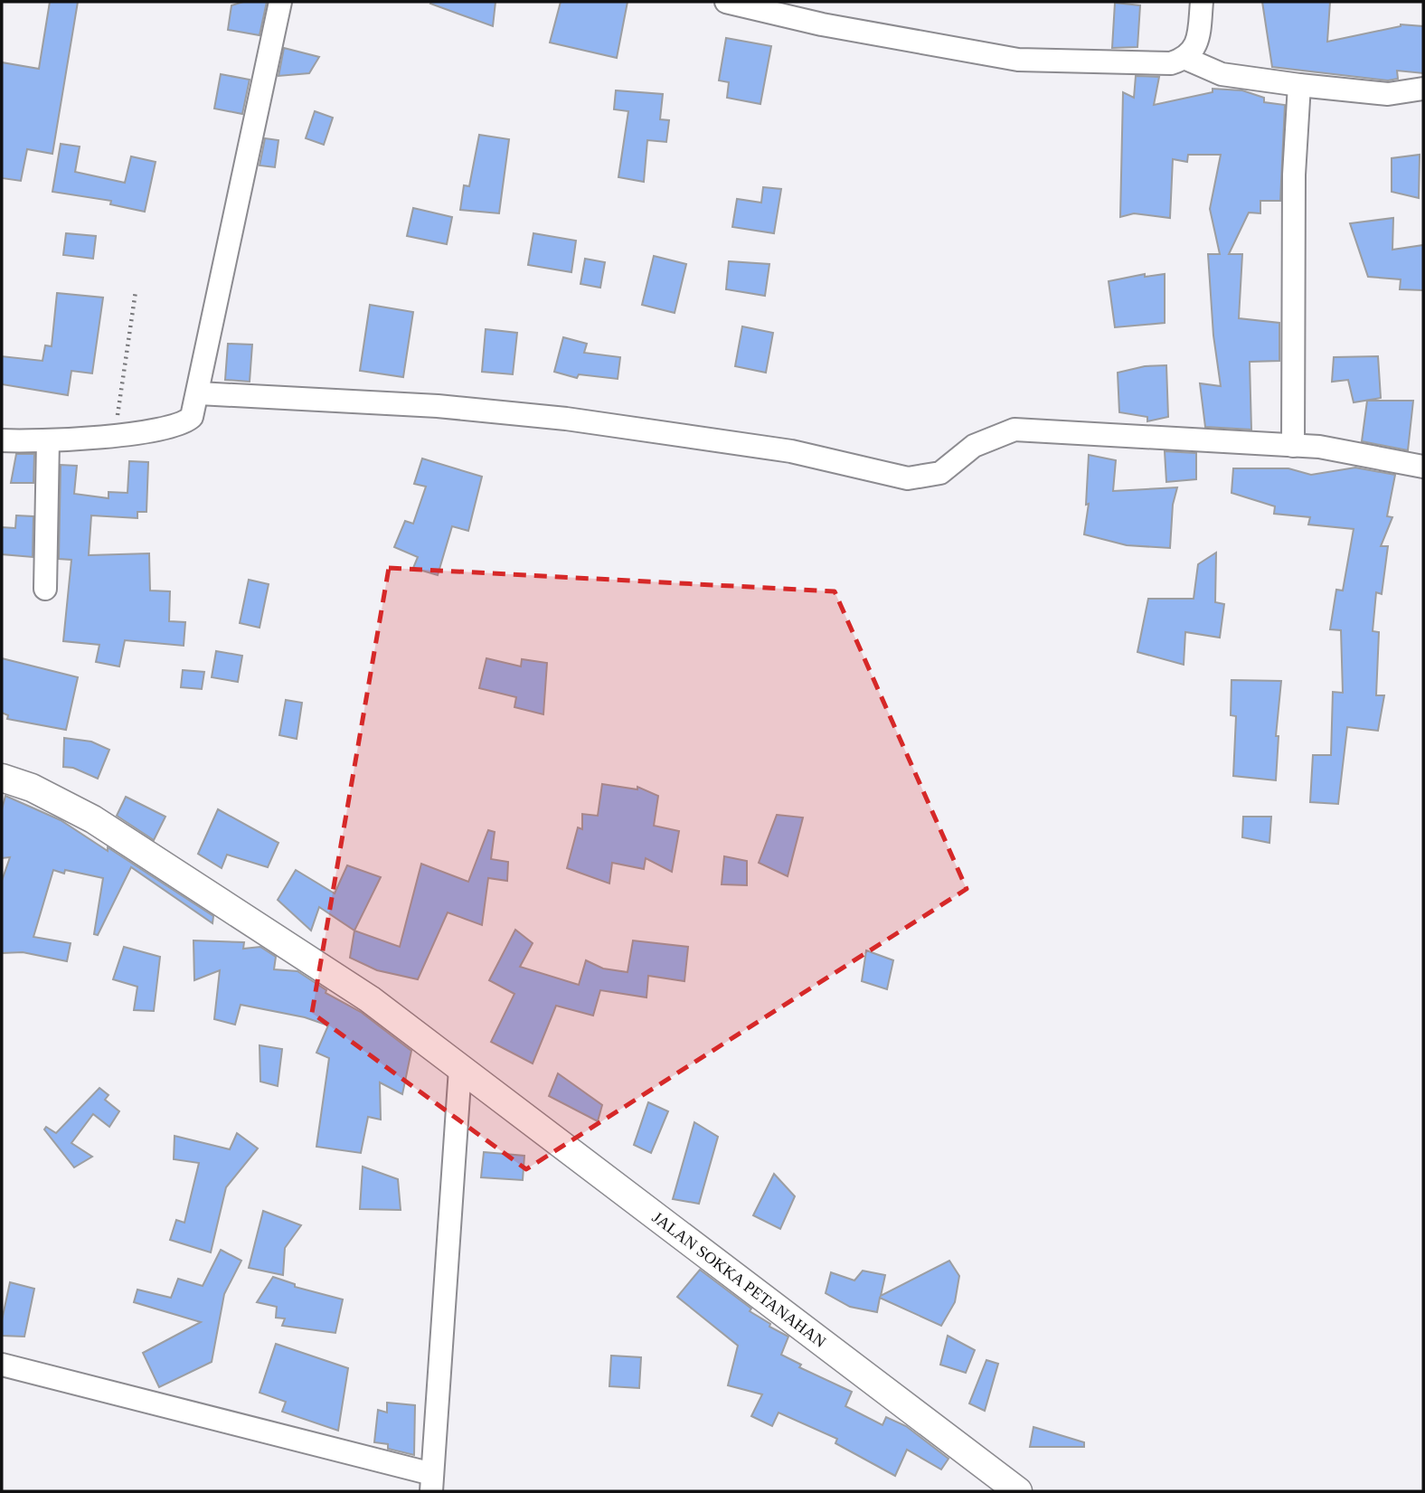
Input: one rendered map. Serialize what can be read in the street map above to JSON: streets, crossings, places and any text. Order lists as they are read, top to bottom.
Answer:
{
  "streets": {
    "main road": ["JALAN SOKKA PETANAHAN"]
  }
}
